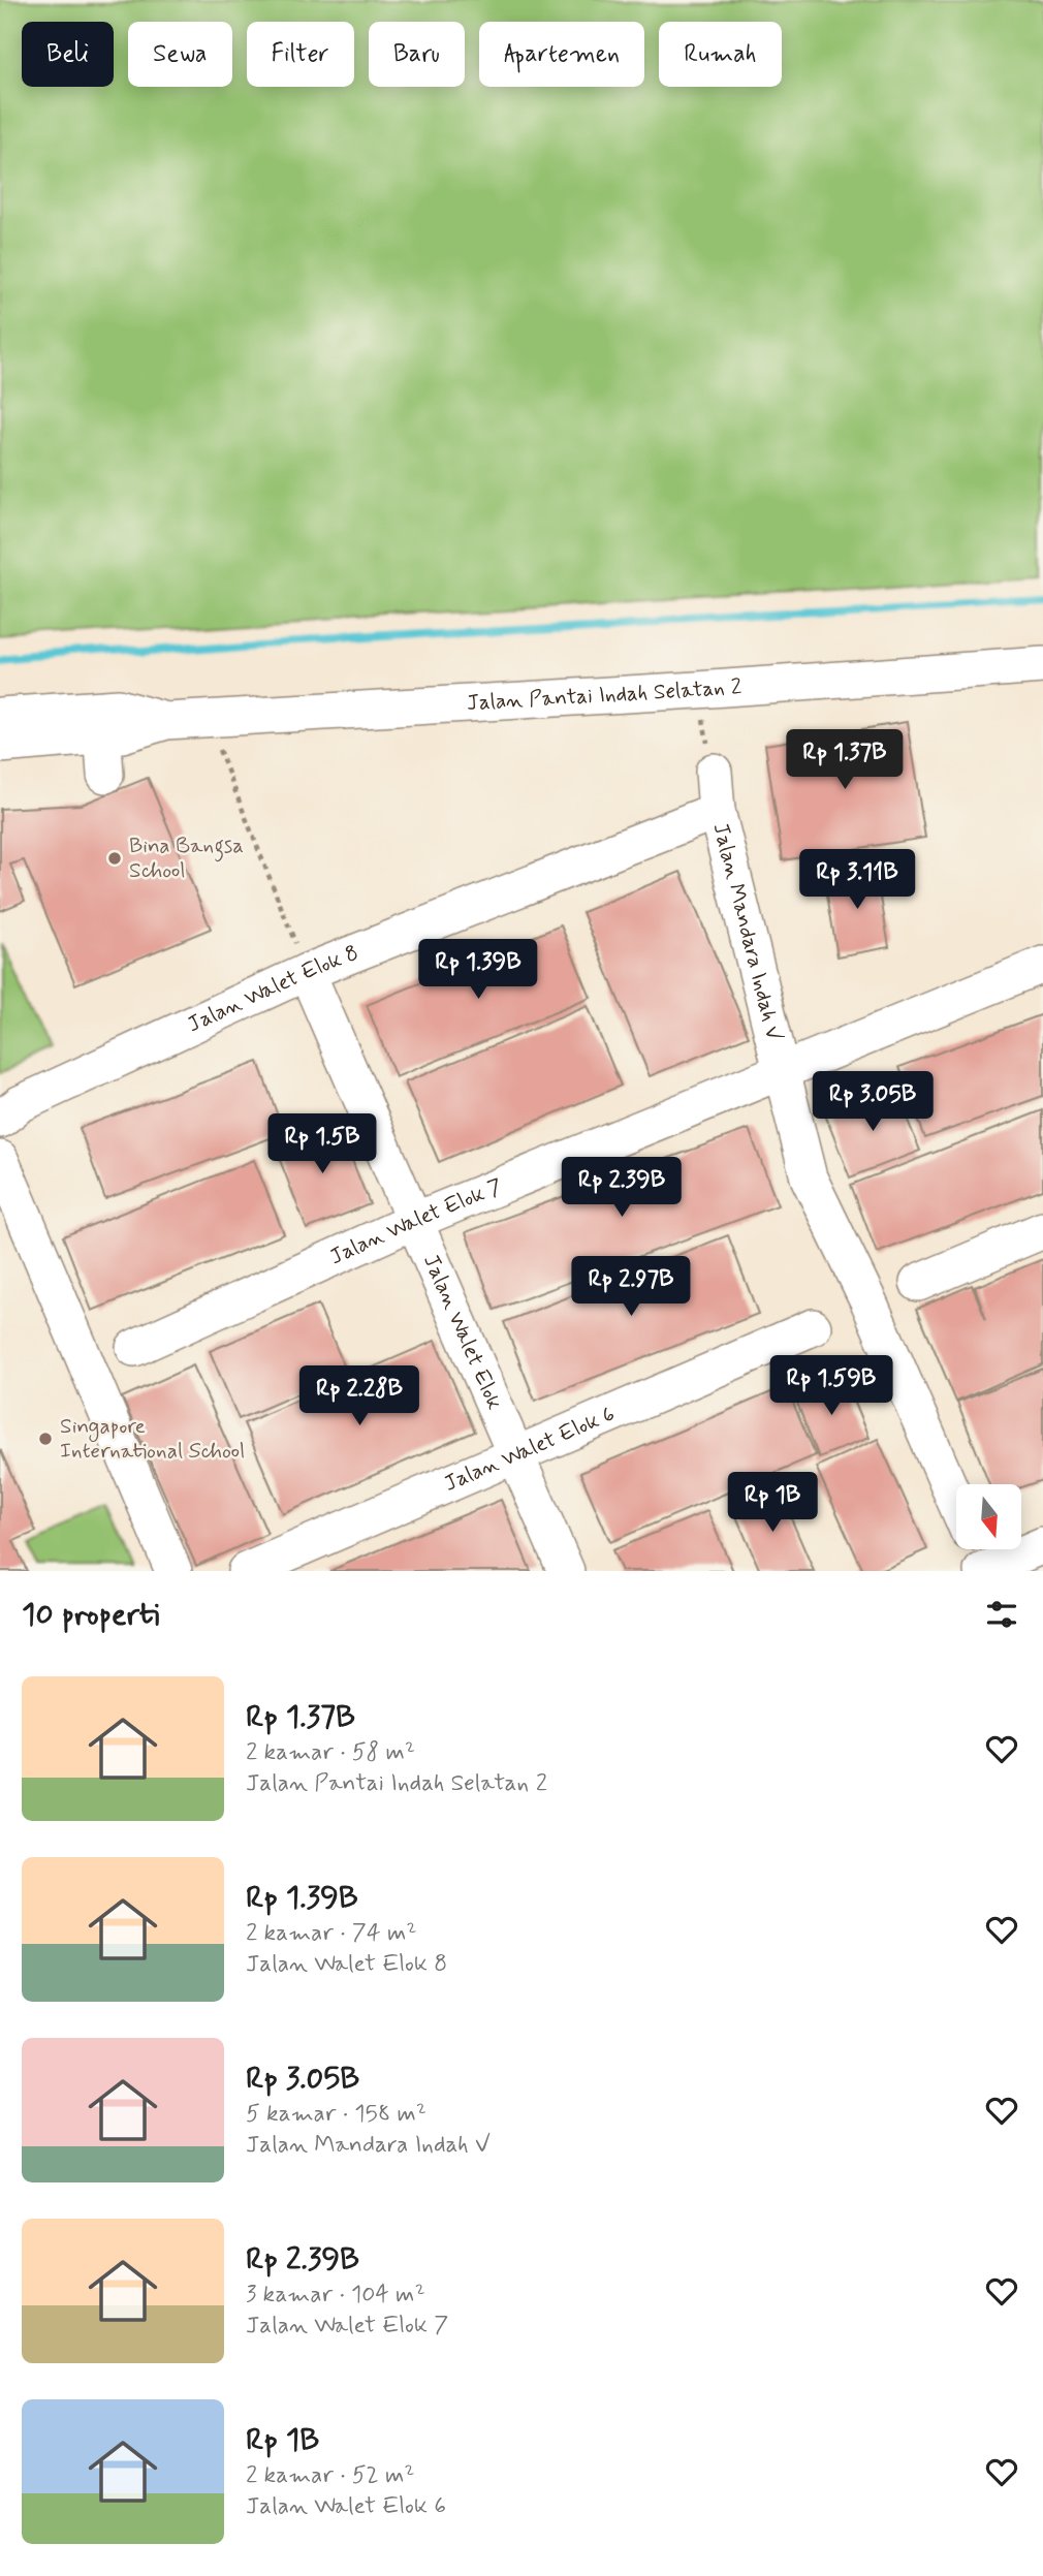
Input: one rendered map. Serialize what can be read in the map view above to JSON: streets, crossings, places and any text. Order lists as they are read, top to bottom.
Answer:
{
  "streets": {
    "street": [
      "Jalan Pantai Indah Selatan 2",
      "Jalan Mandara Indah V",
      "Jalan Walet Elok 8",
      "Jalan Walet Elok 7",
      "Jalan Walet Elok",
      "Jalan Walet Elok 6"
    ]
  },
  "crossings": [
    ["Jalan Mandara Indah V", "Jalan Walet Elok 8"],
    ["Jalan Mandara Indah V", "Jalan Walet Elok 7"],
    ["Jalan Walet Elok 8", "Jalan Walet Elok"],
    ["Jalan Walet Elok 7", "Jalan Walet Elok"],
    ["Jalan Walet Elok", "Jalan Walet Elok 6"]
  ],
  "places": ["Bina Bangsa School", "Singapore International School"],
  "north": "bottom",
  "page": {
    "chip": [
      "Beli",
      "Sewa",
      "Filter",
      "Baru",
      "Apartemen",
      "Rumah"
    ],
    "price": [
      "Rp 1.37B",
      "Rp 3.11B",
      "Rp 1.39B",
      "Rp 3.05B",
      "Rp 1.5B",
      "Rp 2.39B",
      "Rp 2.97B",
      "Rp 1.59B",
      "Rp 2.28B",
      "Rp 1B"
    ],
    "heading": "10 properti",
    "list": [
      {
        "name": "Rp 1.37B",
        "note": "2 kamar · 58 m² · Jalan Pantai Indah Selatan 2"
      },
      {
        "name": "Rp 1.39B",
        "note": "2 kamar · 74 m² · Jalan Walet Elok 8"
      },
      {
        "name": "Rp 3.05B",
        "note": "5 kamar · 158 m² · Jalan Mandara Indah V"
      },
      {
        "name": "Rp 2.39B",
        "note": "3 kamar · 104 m² · Jalan Walet Elok 7"
      },
      {
        "name": "Rp 1B",
        "note": "2 kamar · 52 m² · Jalan Walet Elok 6"
      }
    ]
  }
}
